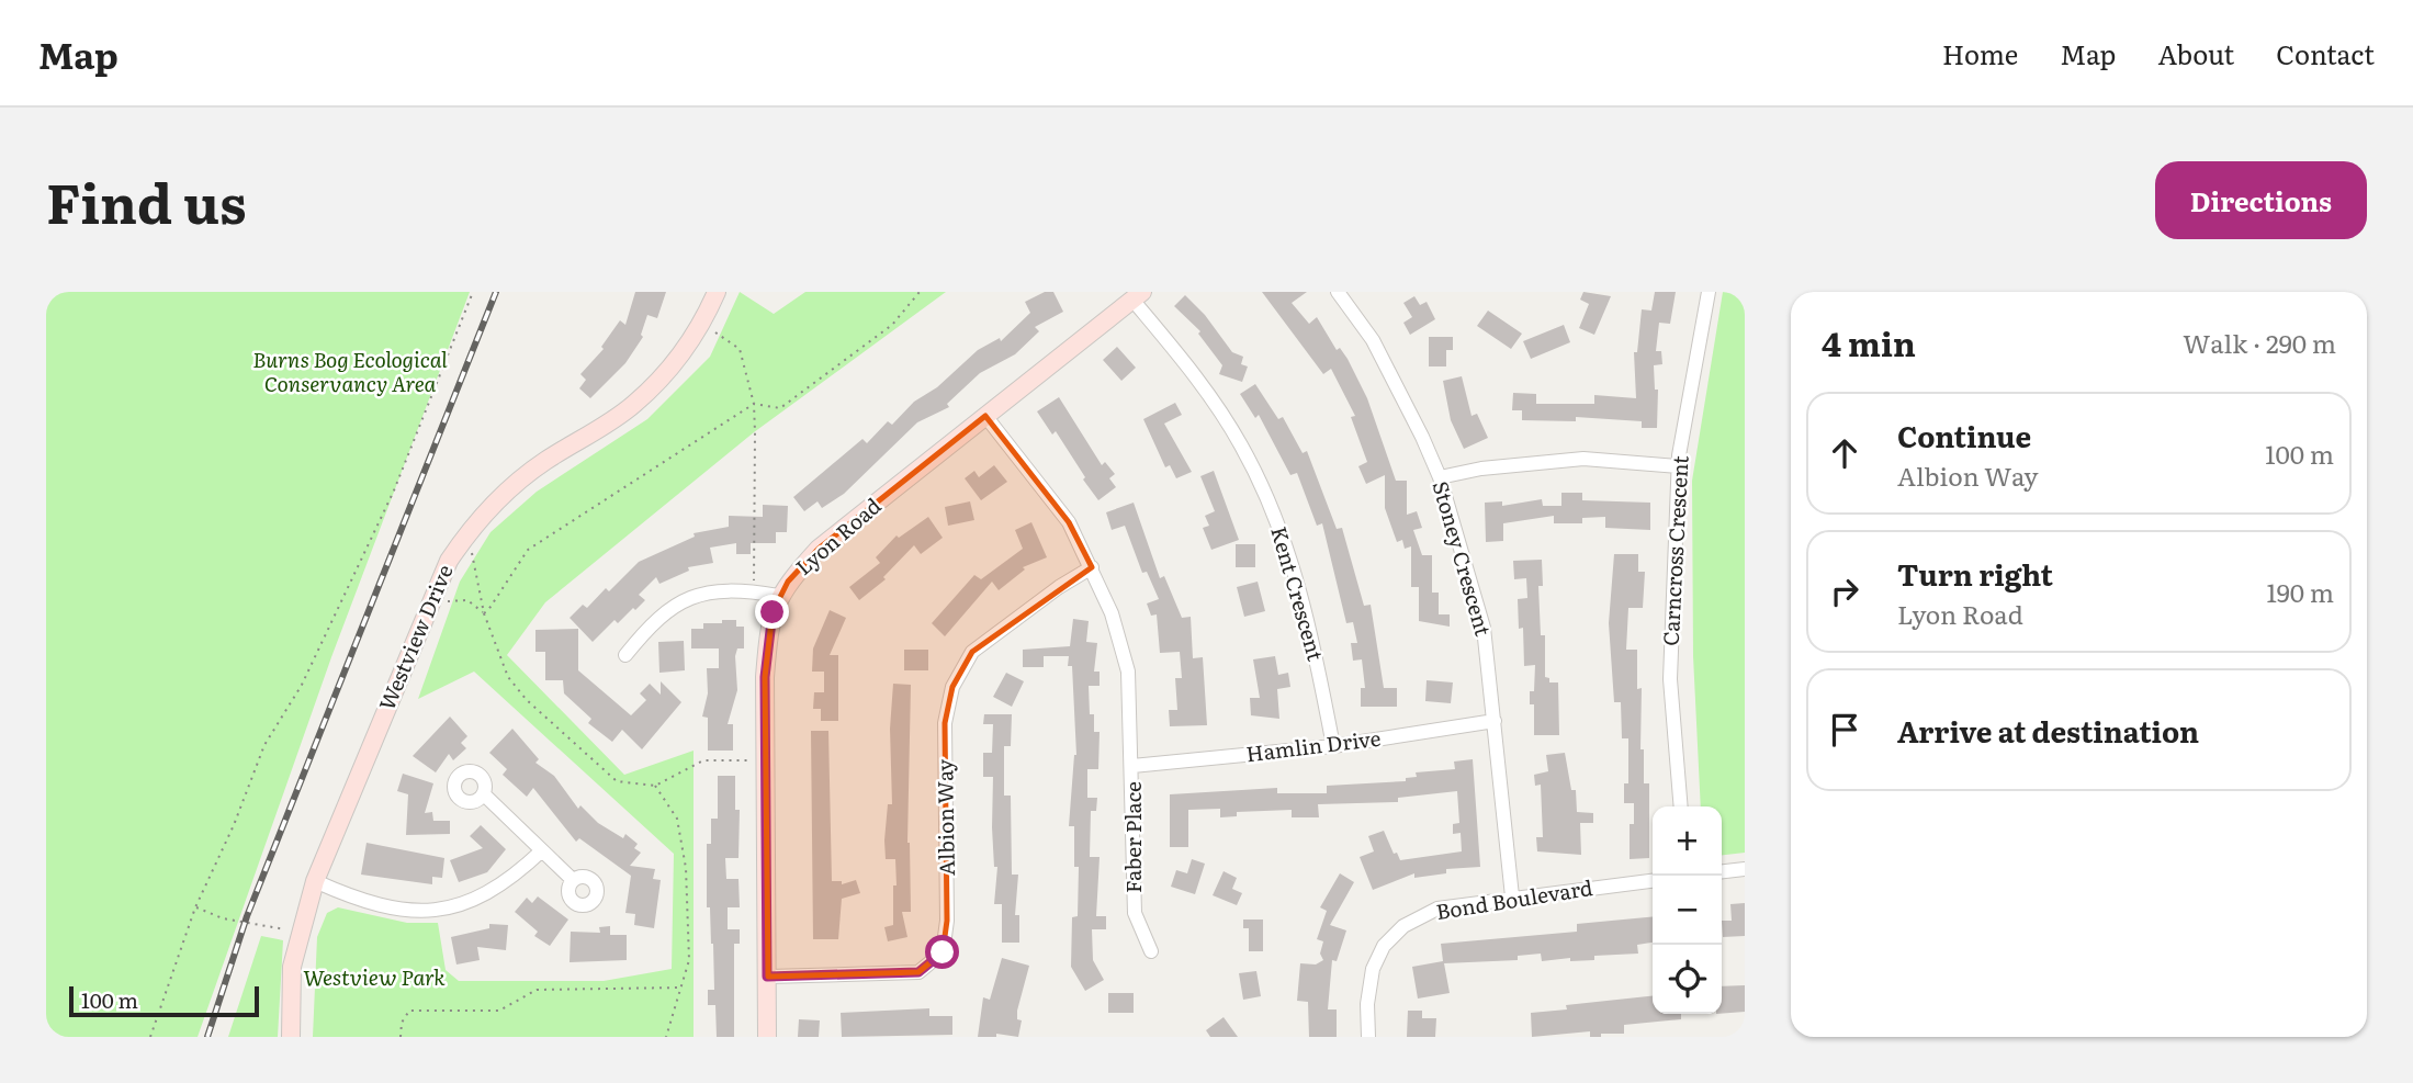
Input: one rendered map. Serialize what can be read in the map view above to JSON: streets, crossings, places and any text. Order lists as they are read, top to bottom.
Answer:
{
  "streets": {
    "street": [
      "Lyon Road",
      "Carncross Crescent",
      "Stoney Crescent",
      "Kent Crescent",
      "Westview Drive",
      "Hamlin Drive",
      "Albion Way",
      "Faber Place",
      "Bond Boulevard"
    ]
  },
  "crossings": [
    ["Lyon Road", "Kent Crescent"],
    ["Lyon Road", "Albion Way"],
    ["Lyon Road", "Faber Place"],
    ["Stoney Crescent", "Hamlin Drive"],
    ["Stoney Crescent", "Bond Boulevard"],
    ["Kent Crescent", "Hamlin Drive"],
    ["Hamlin Drive", "Faber Place"],
    ["Albion Way", "Faber Place"]
  ],
  "parks": ["Burns Bog Ecological Conservancy Area", "Westview Park"],
  "scale_bar": "100 m",
  "page": {
    "header": "Map",
    "nav": [
      "Home",
      "Map",
      "About",
      "Contact"
    ],
    "title": "Find us",
    "buttons": "Directions",
    "heading": ["4 min", "Walk · 290 m"],
    "list": [
      ["Continue", "Albion Way", "100 m"],
      ["Turn right", "Lyon Road", "190 m"],
      "Arrive at destination"
    ],
    "map_buttons": ["+", "−"],
    "scale": "100 m"
  }
}
